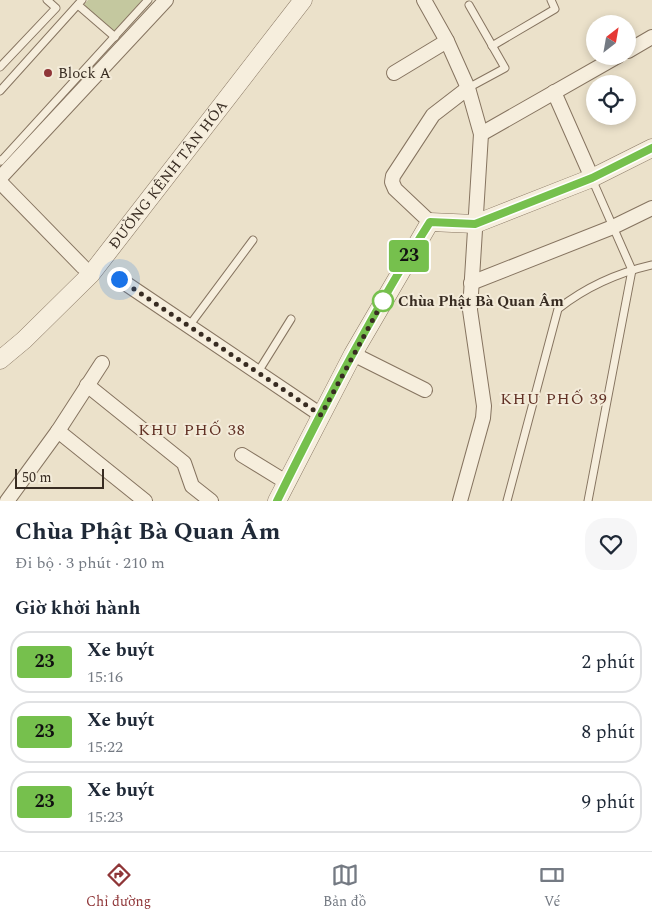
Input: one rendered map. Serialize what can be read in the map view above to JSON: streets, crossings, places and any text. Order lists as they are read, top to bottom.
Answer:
{
  "streets": {
    "street": ["ĐƯỜNG KÊNH TÂN HÓA"]
  },
  "districts": ["KHU PHỐ 39", "KHU PHỐ 38"],
  "places": ["Block A", "Chùa Phật Bà Quan Âm"],
  "lines": ["bus line 23"],
  "scale_bar": "50 m",
  "north": "top right",
  "page": {
    "on_map": "23",
    "scale": "50 m",
    "heading": [
      ["Chùa Phật Bà Quan Âm", "Đi bộ · 3 phút · 210 m"],
      "Giờ khởi hành"
    ],
    "list": [
      {
        "mark": "23",
        "name": "Xe buýt",
        "note": "15:16",
        "value": "2 phút"
      },
      {
        "mark": "23",
        "name": "Xe buýt",
        "note": "15:22",
        "value": "8 phút"
      },
      {
        "mark": "23",
        "name": "Xe buýt",
        "note": "15:23",
        "value": "9 phút"
      }
    ],
    "tabs": ["Chỉ đường", "Bản đồ", "Vé"]
  }
}
